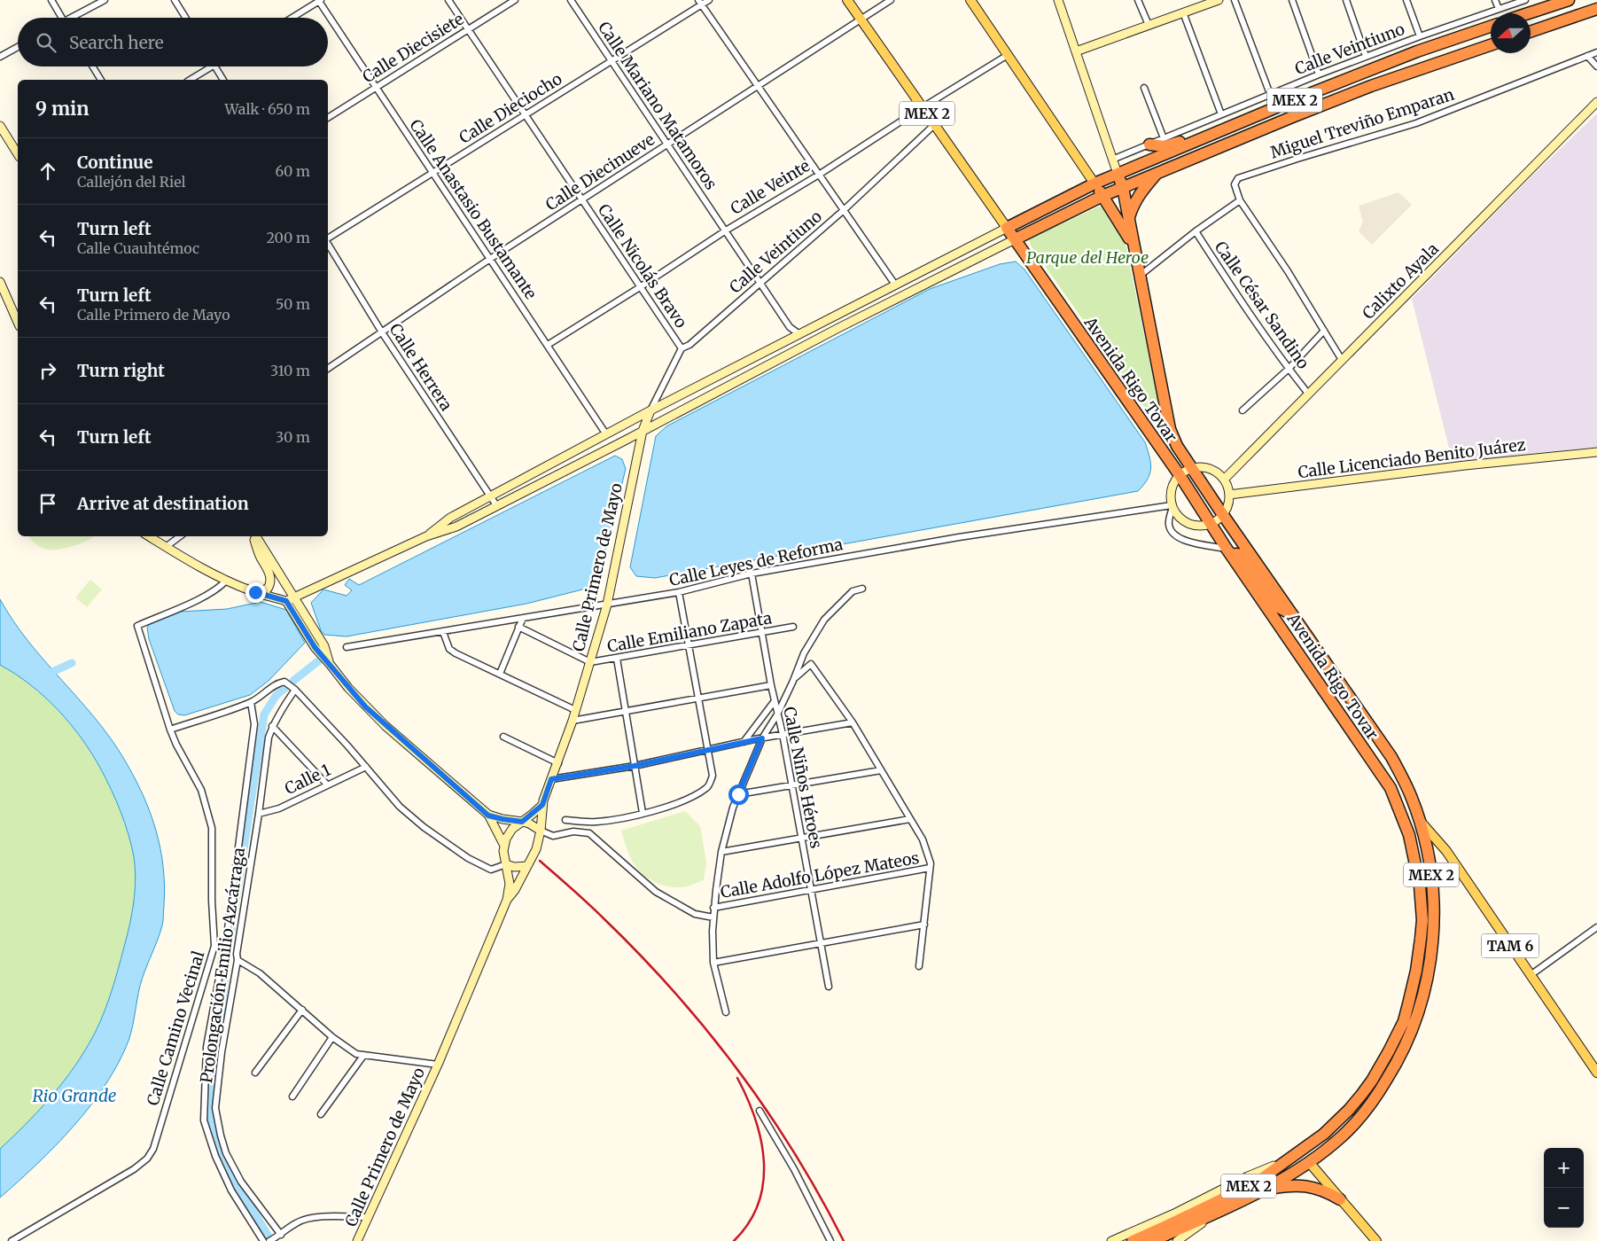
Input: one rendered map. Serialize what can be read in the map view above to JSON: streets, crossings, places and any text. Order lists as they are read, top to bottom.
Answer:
{
  "streets": {
    "highway": ["MEX 2", "Avenida Rigo Tovar"],
    "main road": [
      "Calixto Ayala",
      "Calle Licenciado Benito Juárez",
      "Calle Primero de Mayo",
      "TAM 6"
    ],
    "street": [
      "Calle Diecisiete",
      "Calle Veintiuno",
      "Calle Mariano Matamoros",
      "Calle Dieciocho",
      "Miguel Treviño Emparan",
      "Calle Diecinueve",
      "Calle Veinte",
      "Calle Anastasio Bustamante",
      "Calle Nicolás Bravo",
      "Calle César Sandino",
      "Calle Herrera",
      "Calle Leyes de Reforma",
      "Calle Emiliano Zapata",
      "Calle Niños Héroes",
      "Calle 1",
      "Calle Adolfo López Mateos",
      "Prolongación Emilio Azcárraga",
      "Calle Camino Vecinal"
    ]
  },
  "crossings": [
    ["Calle Diecisiete", "Calle Anastasio Bustamante"],
    ["Calle Diecisiete", "Calle Nicolás Bravo"],
    ["Calle Veintiuno", "MEX 2"],
    ["Calle Veintiuno", "Calle Mariano Matamoros"],
    ["Calle Veintiuno", "Calle Nicolás Bravo"],
    ["Calle Veintiuno", "Calle Primero de Mayo"],
    ["MEX 2", "Calle Diecinueve"],
    ["MEX 2", "Calle Veinte"],
    ["MEX 2", "Avenida Rigo Tovar"],
    ["Calle Mariano Matamoros", "Calle Dieciocho"],
    ["Calle Mariano Matamoros", "Calle Diecinueve"],
    ["Calle Mariano Matamoros", "Calle Veinte"],
    ["Calle Dieciocho", "Calle Anastasio Bustamante"],
    ["Calle Dieciocho", "Calle Nicolás Bravo"],
    ["Calle Diecinueve", "Calle Anastasio Bustamante"],
    ["Calle Diecinueve", "Calle Nicolás Bravo"],
    ["Calle Diecinueve", "Calle Herrera"],
    ["Calle Veinte", "Calle Anastasio Bustamante"],
    ["Calle Veinte", "Calle Nicolás Bravo"],
    ["Calixto Ayala", "Calle César Sandino"],
    ["Avenida Rigo Tovar", "TAM 6"],
    ["Calle Leyes de Reforma", "Calle Primero de Mayo"],
    ["Calle Leyes de Reforma", "Calle Niños Héroes"],
    ["Calle Primero de Mayo", "Calle Emiliano Zapata"],
    ["Calle Primero de Mayo", "Prolongación Emilio Azcárraga"],
    ["Calle Emiliano Zapata", "Calle Niños Héroes"],
    ["Calle Niños Héroes", "Calle Adolfo López Mateos"],
    ["Calle 1", "Prolongación Emilio Azcárraga"]
  ],
  "water": ["Rio Grande"],
  "parks": ["Parque del Heroe"],
  "north": "left",
  "page": {
    "search": "Search here",
    "heading": ["9 min", "Walk · 650 m"],
    "list": [
      ["Continue", "Callejón del Riel", "60 m"],
      ["Turn left", "Calle Cuauhtémoc", "200 m"],
      ["Turn left", "Calle Primero de Mayo", "50 m"],
      ["Turn right", "310 m"],
      ["Turn left", "30 m"],
      "Arrive at destination"
    ],
    "map_buttons": ["+", "−"]
  }
}
